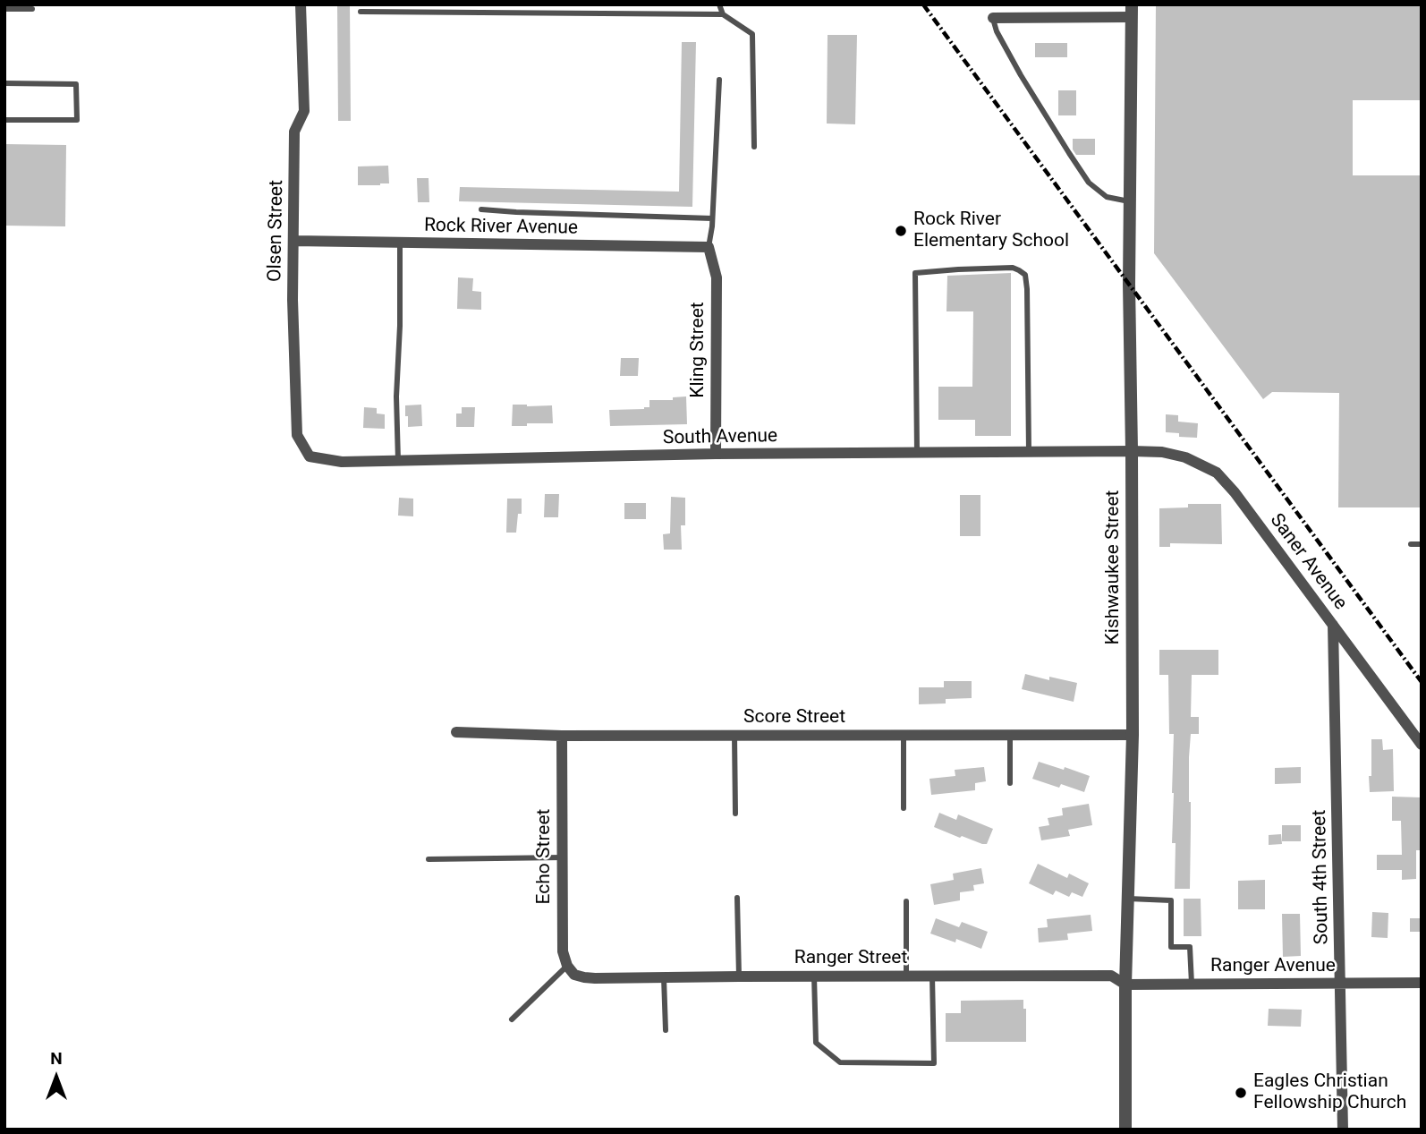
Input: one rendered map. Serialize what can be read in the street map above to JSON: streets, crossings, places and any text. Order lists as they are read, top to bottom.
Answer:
{
  "streets": {
    "street": [
      "Rock River Avenue",
      "Olsen Street",
      "Kling Street",
      "South Avenue",
      "Saner Avenue",
      "Kishwaukee Street",
      "Score Street",
      "Echo Street",
      "South 4th Street",
      "Ranger Street",
      "Ranger Avenue"
    ]
  },
  "crossings": [
    ["Rock River Avenue", "Olsen Street"],
    ["Rock River Avenue", "Kling Street"],
    ["Olsen Street", "South Avenue"],
    ["Kling Street", "South Avenue"],
    ["South Avenue", "Saner Avenue"],
    ["South Avenue", "Kishwaukee Street"],
    ["Saner Avenue", "Kishwaukee Street"],
    ["Saner Avenue", "South 4th Street"],
    ["Kishwaukee Street", "Score Street"],
    ["Kishwaukee Street", "Ranger Street"],
    ["Kishwaukee Street", "Ranger Avenue"],
    ["Score Street", "Echo Street"],
    ["Echo Street", "Ranger Street"],
    ["South 4th Street", "Ranger Avenue"],
    ["Ranger Street", "Ranger Avenue"]
  ],
  "places": ["Rock River Elementary School", "Eagles Christian Fellowship Church"],
  "north": "top"
}
